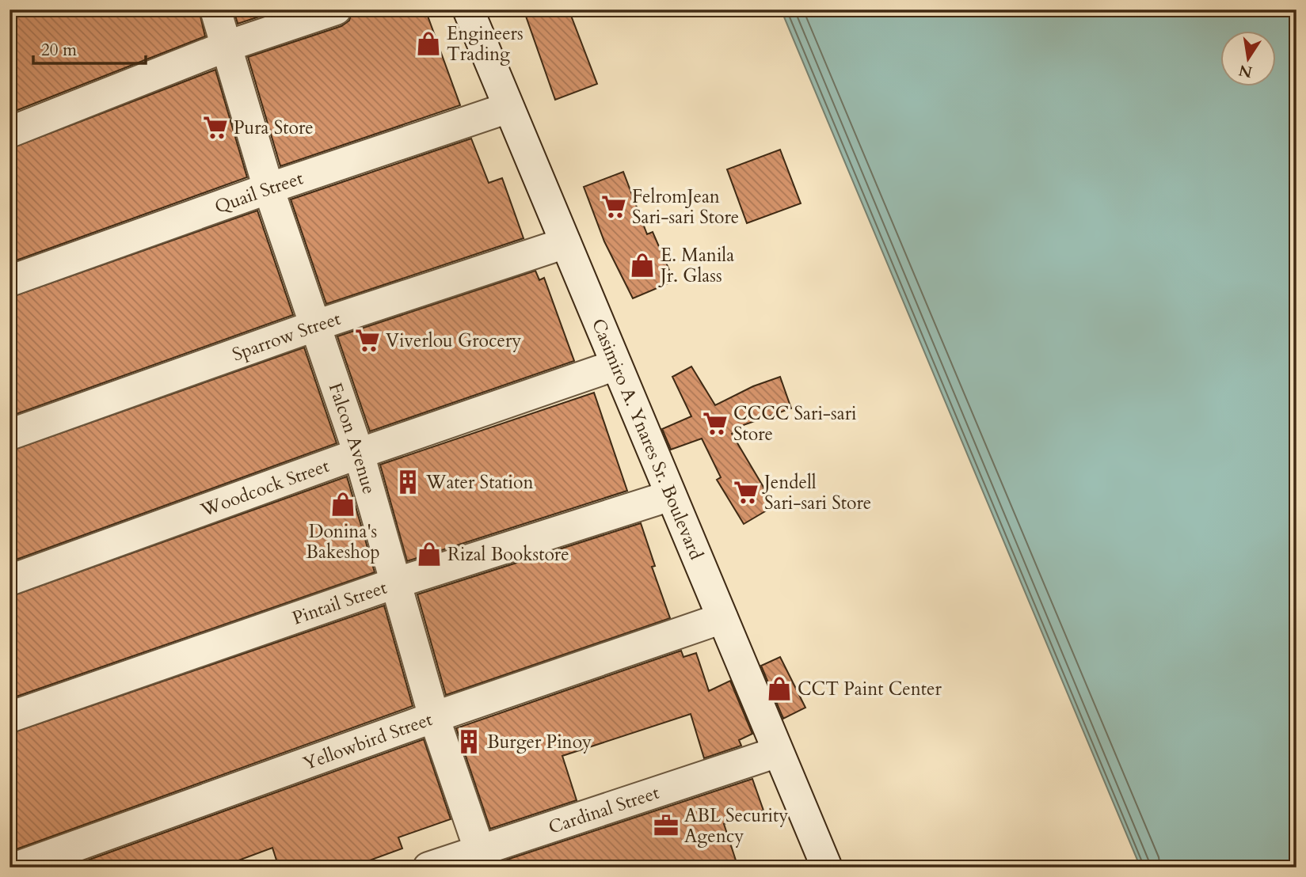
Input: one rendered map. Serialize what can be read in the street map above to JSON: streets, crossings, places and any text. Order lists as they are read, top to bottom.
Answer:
{
  "streets": {
    "street": [
      "Quail Street",
      "Sparrow Street",
      "Falcon Avenue",
      "Casimiro A. Ynares Sr. Boulevard",
      "Woodcock Street",
      "Pintail Street",
      "Yellowbird Street",
      "Cardinal Street"
    ]
  },
  "crossings": [
    ["Quail Street", "Falcon Avenue"],
    ["Quail Street", "Casimiro A. Ynares Sr. Boulevard"],
    ["Sparrow Street", "Falcon Avenue"],
    ["Sparrow Street", "Casimiro A. Ynares Sr. Boulevard"],
    ["Falcon Avenue", "Woodcock Street"],
    ["Falcon Avenue", "Pintail Street"],
    ["Falcon Avenue", "Yellowbird Street"],
    ["Falcon Avenue", "Cardinal Street"],
    ["Casimiro A. Ynares Sr. Boulevard", "Woodcock Street"],
    ["Casimiro A. Ynares Sr. Boulevard", "Pintail Street"],
    ["Casimiro A. Ynares Sr. Boulevard", "Yellowbird Street"],
    ["Casimiro A. Ynares Sr. Boulevard", "Cardinal Street"]
  ],
  "places": {
    "shop": [
      "Engineers Trading",
      "E. Manila Jr. Glass",
      "Donina's Bakeshop",
      "Rizal Bookstore",
      "CCT Paint Center"
    ],
    "supermarket": [
      "Pura Store",
      "FelromJean Sari-sari Store",
      "Viverlou Grocery",
      "CCCC Sari-sari Store",
      "Jendell Sari-sari Store"
    ],
    "building": ["Water Station", "Burger Pinoy"],
    "office": ["ABL Security Agency"]
  },
  "scale_bar": "20 m",
  "north": "bottom"
}
